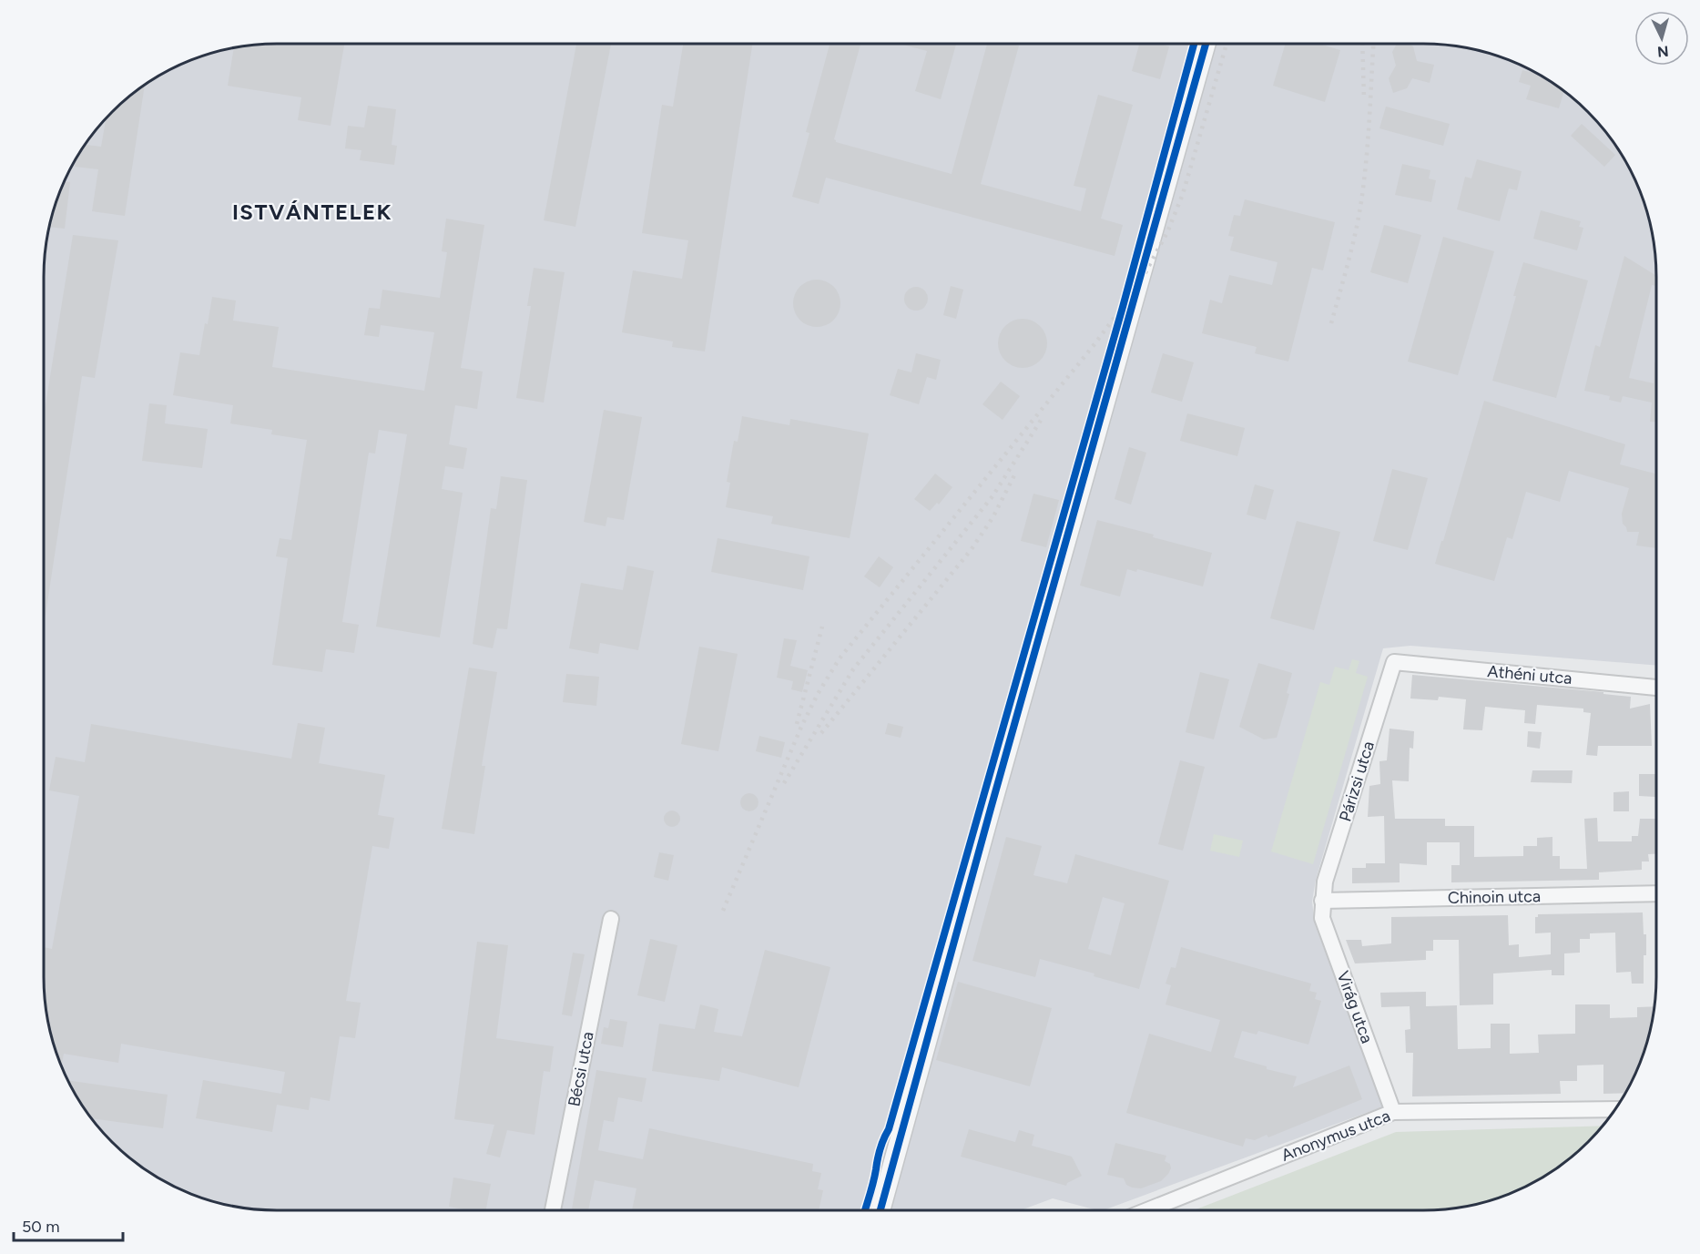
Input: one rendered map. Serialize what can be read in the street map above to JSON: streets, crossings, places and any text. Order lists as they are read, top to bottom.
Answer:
{
  "streets": {
    "street": [
      "Athéni utca",
      "Párizsi utca",
      "Chinoin utca",
      "Virág utca",
      "Bécsi utca",
      "Anonymus utca"
    ]
  },
  "crossings": [
    ["Athéni utca", "Párizsi utca"],
    ["Párizsi utca", "Chinoin utca"],
    ["Párizsi utca", "Virág utca"],
    ["Chinoin utca", "Virág utca"],
    ["Virág utca", "Anonymus utca"]
  ],
  "districts": ["ISTVÁNTELEK"],
  "scale_bar": "50 m",
  "north": "bottom"
}
